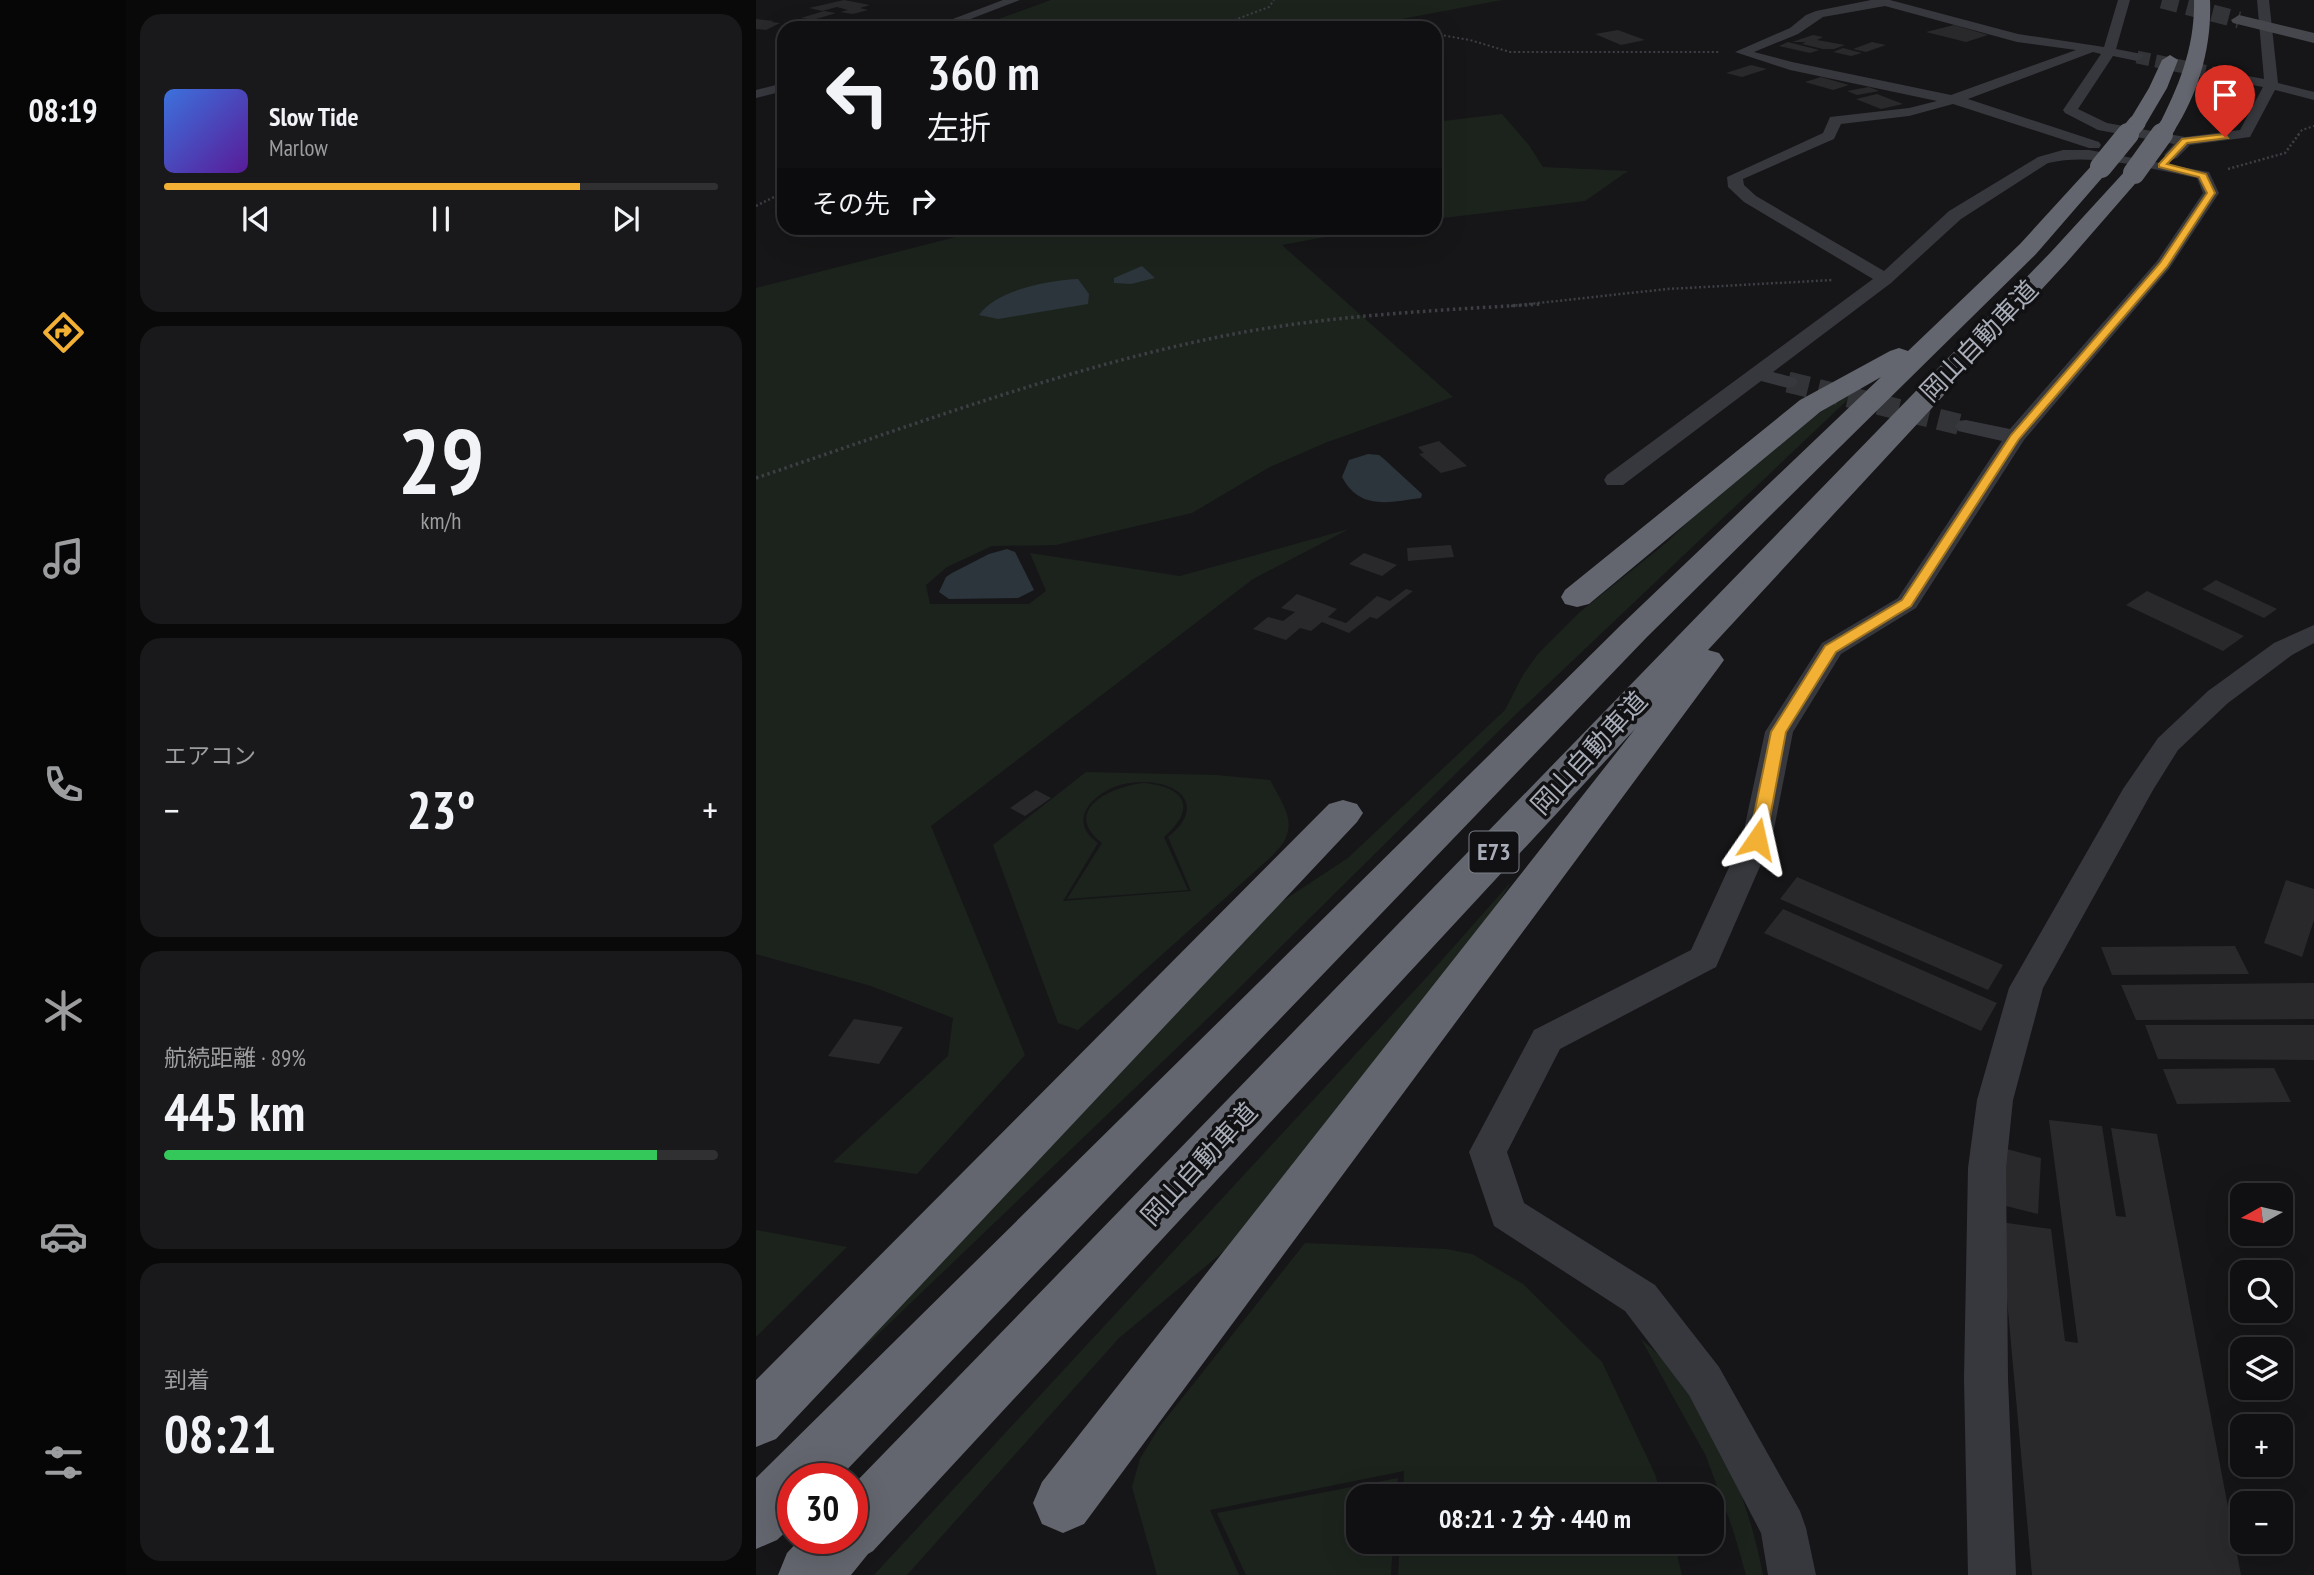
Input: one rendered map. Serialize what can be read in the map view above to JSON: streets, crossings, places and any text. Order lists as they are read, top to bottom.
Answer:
{
  "streets": {
    "highway": ["岡山自動車道", "E73"]
  },
  "north": "left",
  "page": {
    "tabs": "08:19",
    "turn": ["360 m", "左折"],
    "song": ["Slow Tide", "Marlow"],
    "then": "その先",
    "tile": [
      ["29", "km/h"],
      "エアコン",
      ["航続距離 · 89%", "445 km"],
      ["到着", "08:21"]
    ],
    "heat": ["−", "23°", "+"],
    "map_buttons": ["+", "−"],
    "limit": "30",
    "trip": "08:21 · 2 分 · 440 m"
  }
}
